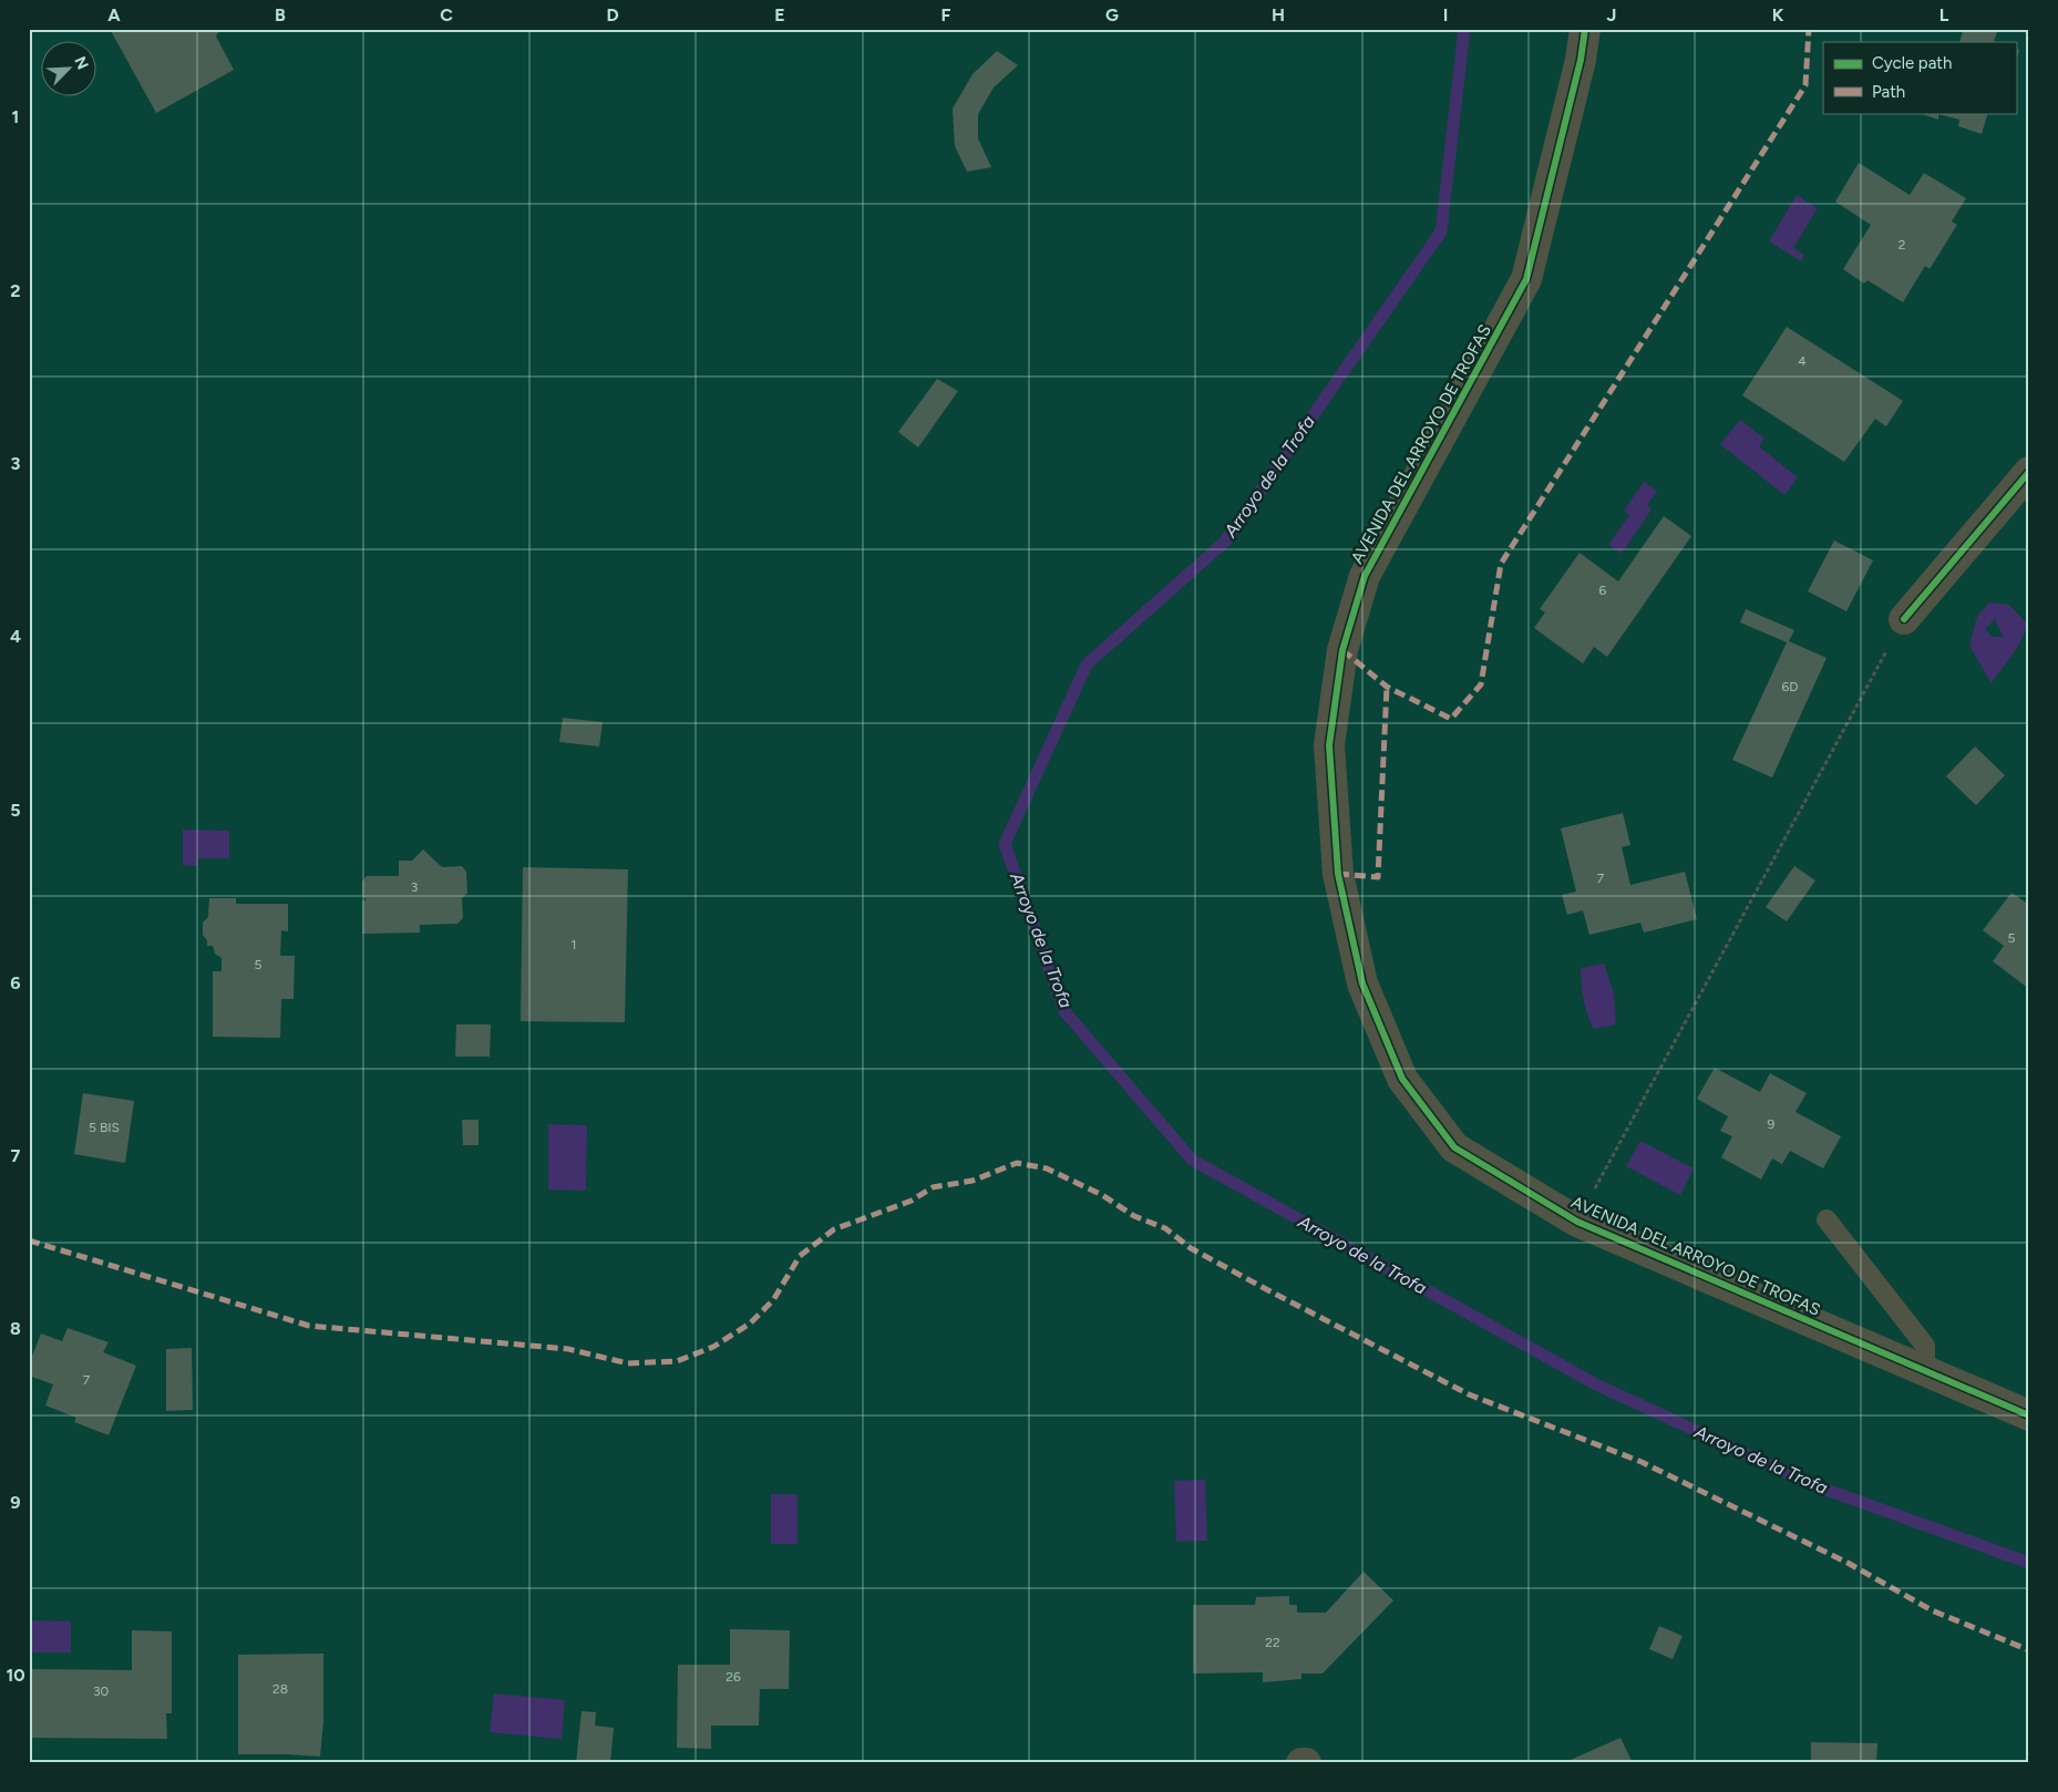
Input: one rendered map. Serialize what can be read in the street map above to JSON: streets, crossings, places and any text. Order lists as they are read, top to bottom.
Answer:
{
  "streets": {
    "street": ["AVENIDA DEL ARROYO DE TROFAS"]
  },
  "water": ["Arroyo de la Trofa"],
  "house_numbers": [
    "2",
    "4",
    "6",
    "6D",
    "7",
    "3",
    "5",
    "1",
    "5",
    "9",
    "5 BIS",
    "7",
    "22",
    "26",
    "28",
    "30"
  ],
  "legend": ["Cycle path", "Path"],
  "north": "top right",
  "grid": {
    "columns": [
      "A",
      "B",
      "C",
      "D",
      "E",
      "F",
      "G",
      "H",
      "I",
      "J",
      "K",
      "L"
    ],
    "rows": [
      "1",
      "2",
      "3",
      "4",
      "5",
      "6",
      "7",
      "8",
      "9",
      "10"
    ]
  }
}
